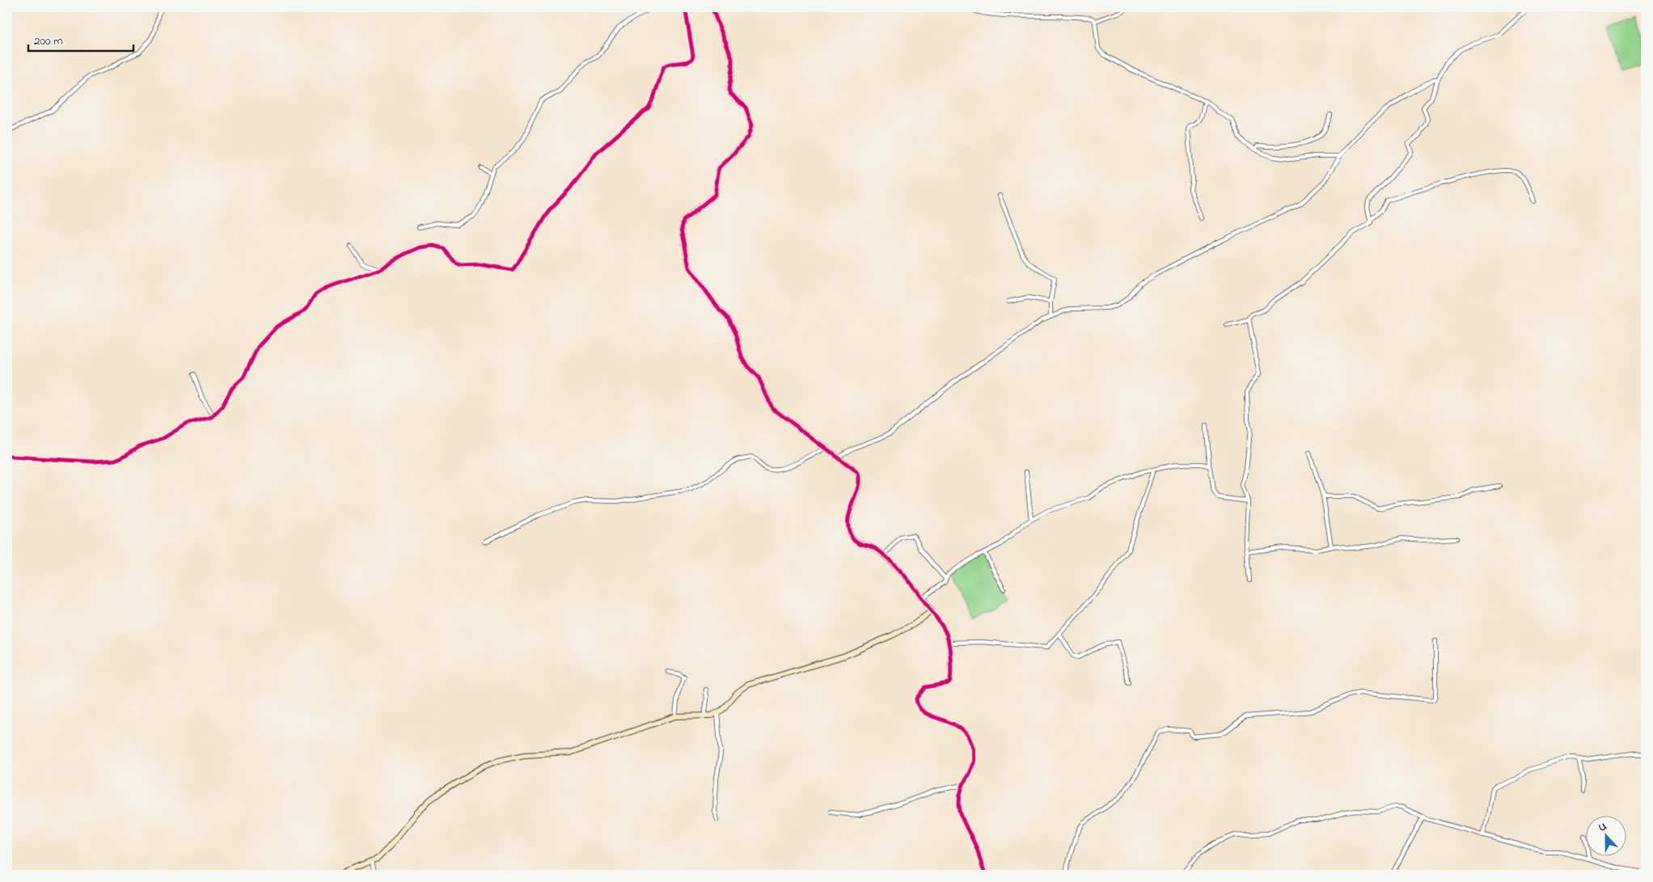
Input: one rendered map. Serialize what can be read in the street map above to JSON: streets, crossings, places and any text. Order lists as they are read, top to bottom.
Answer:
{
  "scale_bar": "200 m",
  "north": "top"
}
